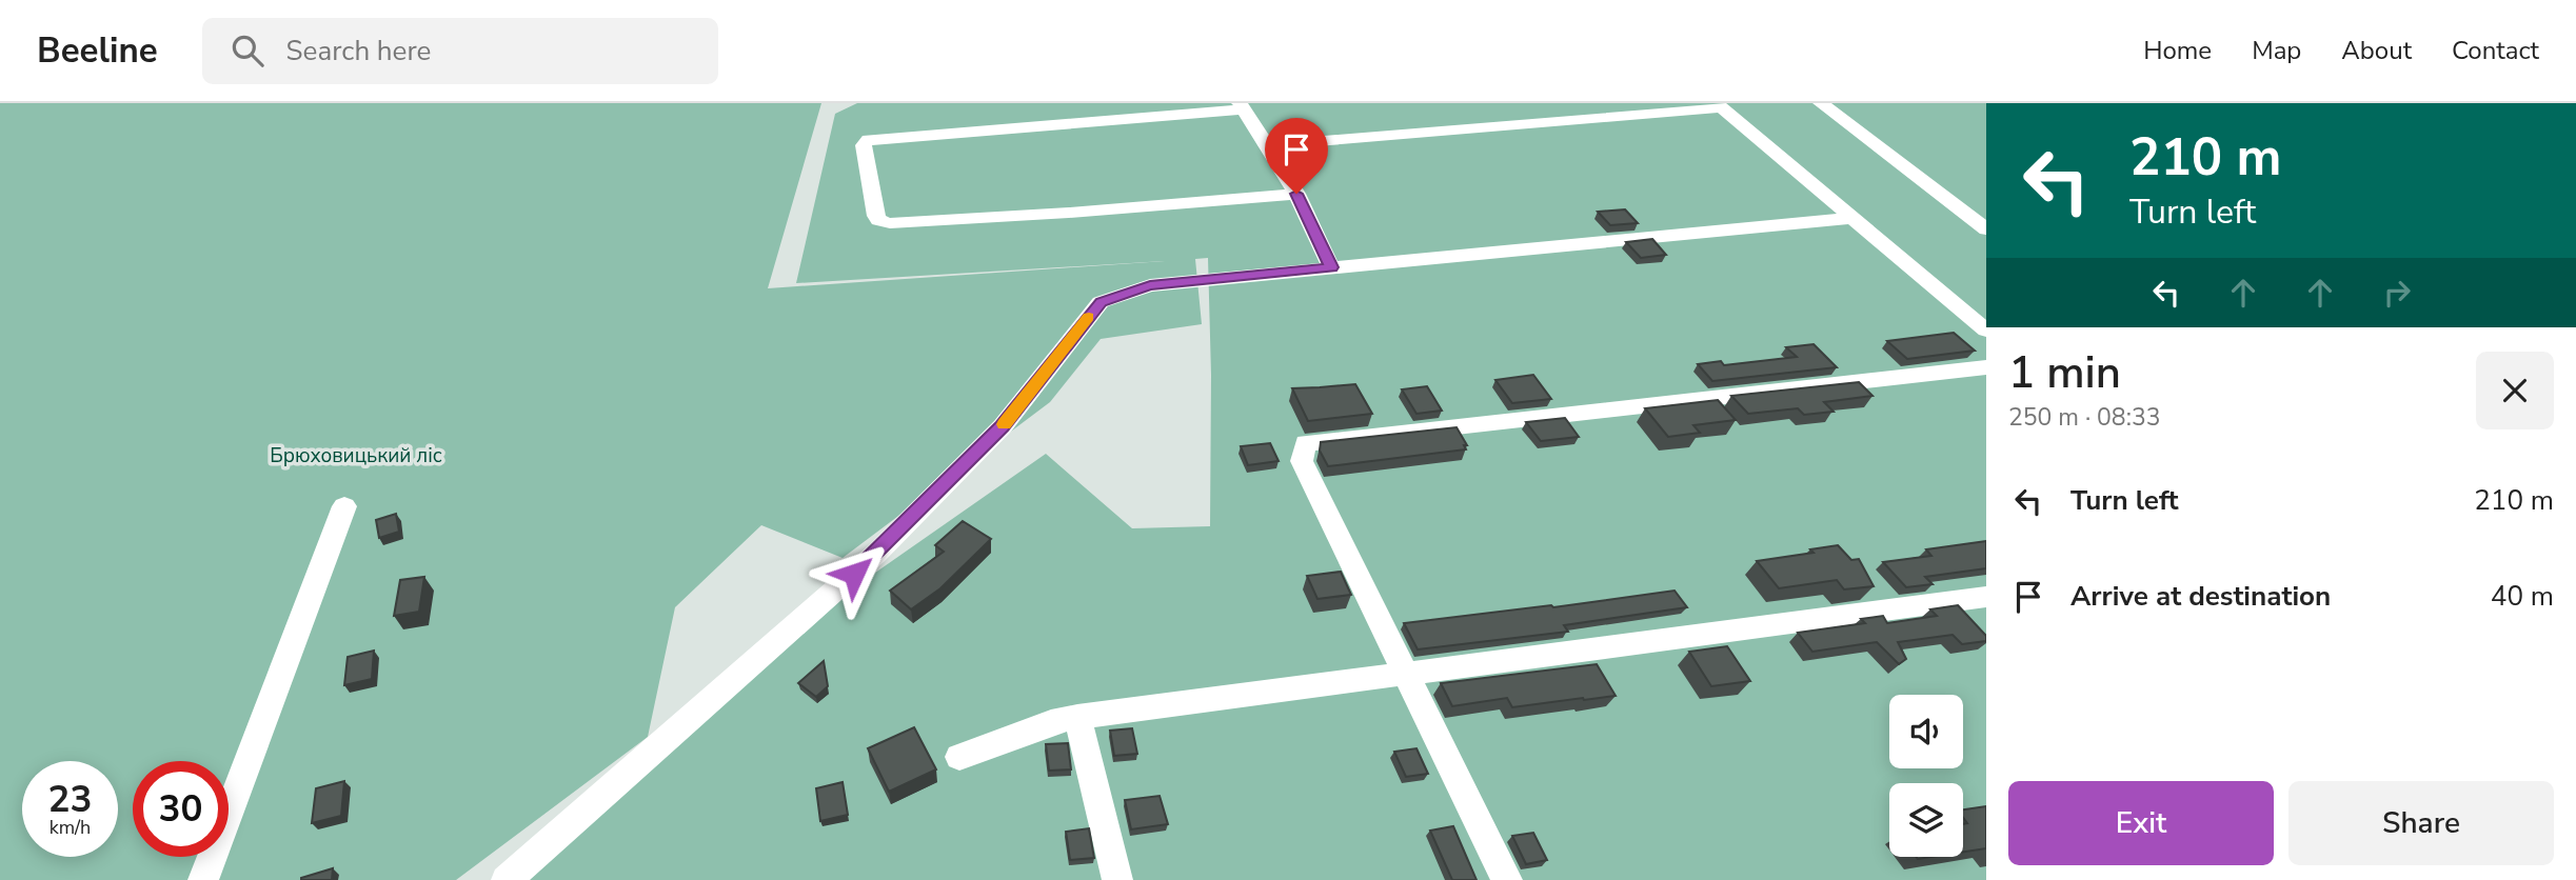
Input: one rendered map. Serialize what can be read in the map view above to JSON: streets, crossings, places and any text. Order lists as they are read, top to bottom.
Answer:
{
  "parks": ["Брюховицький ліс"],
  "page": {
    "header": "Beeline",
    "search": "Search here",
    "nav": [
      "Home",
      "Map",
      "About",
      "Contact"
    ],
    "turn": ["210 m", "Turn left"],
    "heading": ["1 min", "250 m · 08:33"],
    "list": [
      {
        "name": "Turn left",
        "value": "210 m"
      },
      {
        "name": "Arrive at destination",
        "value": "40 m"
      }
    ],
    "speed": "23 km/h",
    "limit": "30",
    "buttons": ["Exit", "Share"]
  }
}
